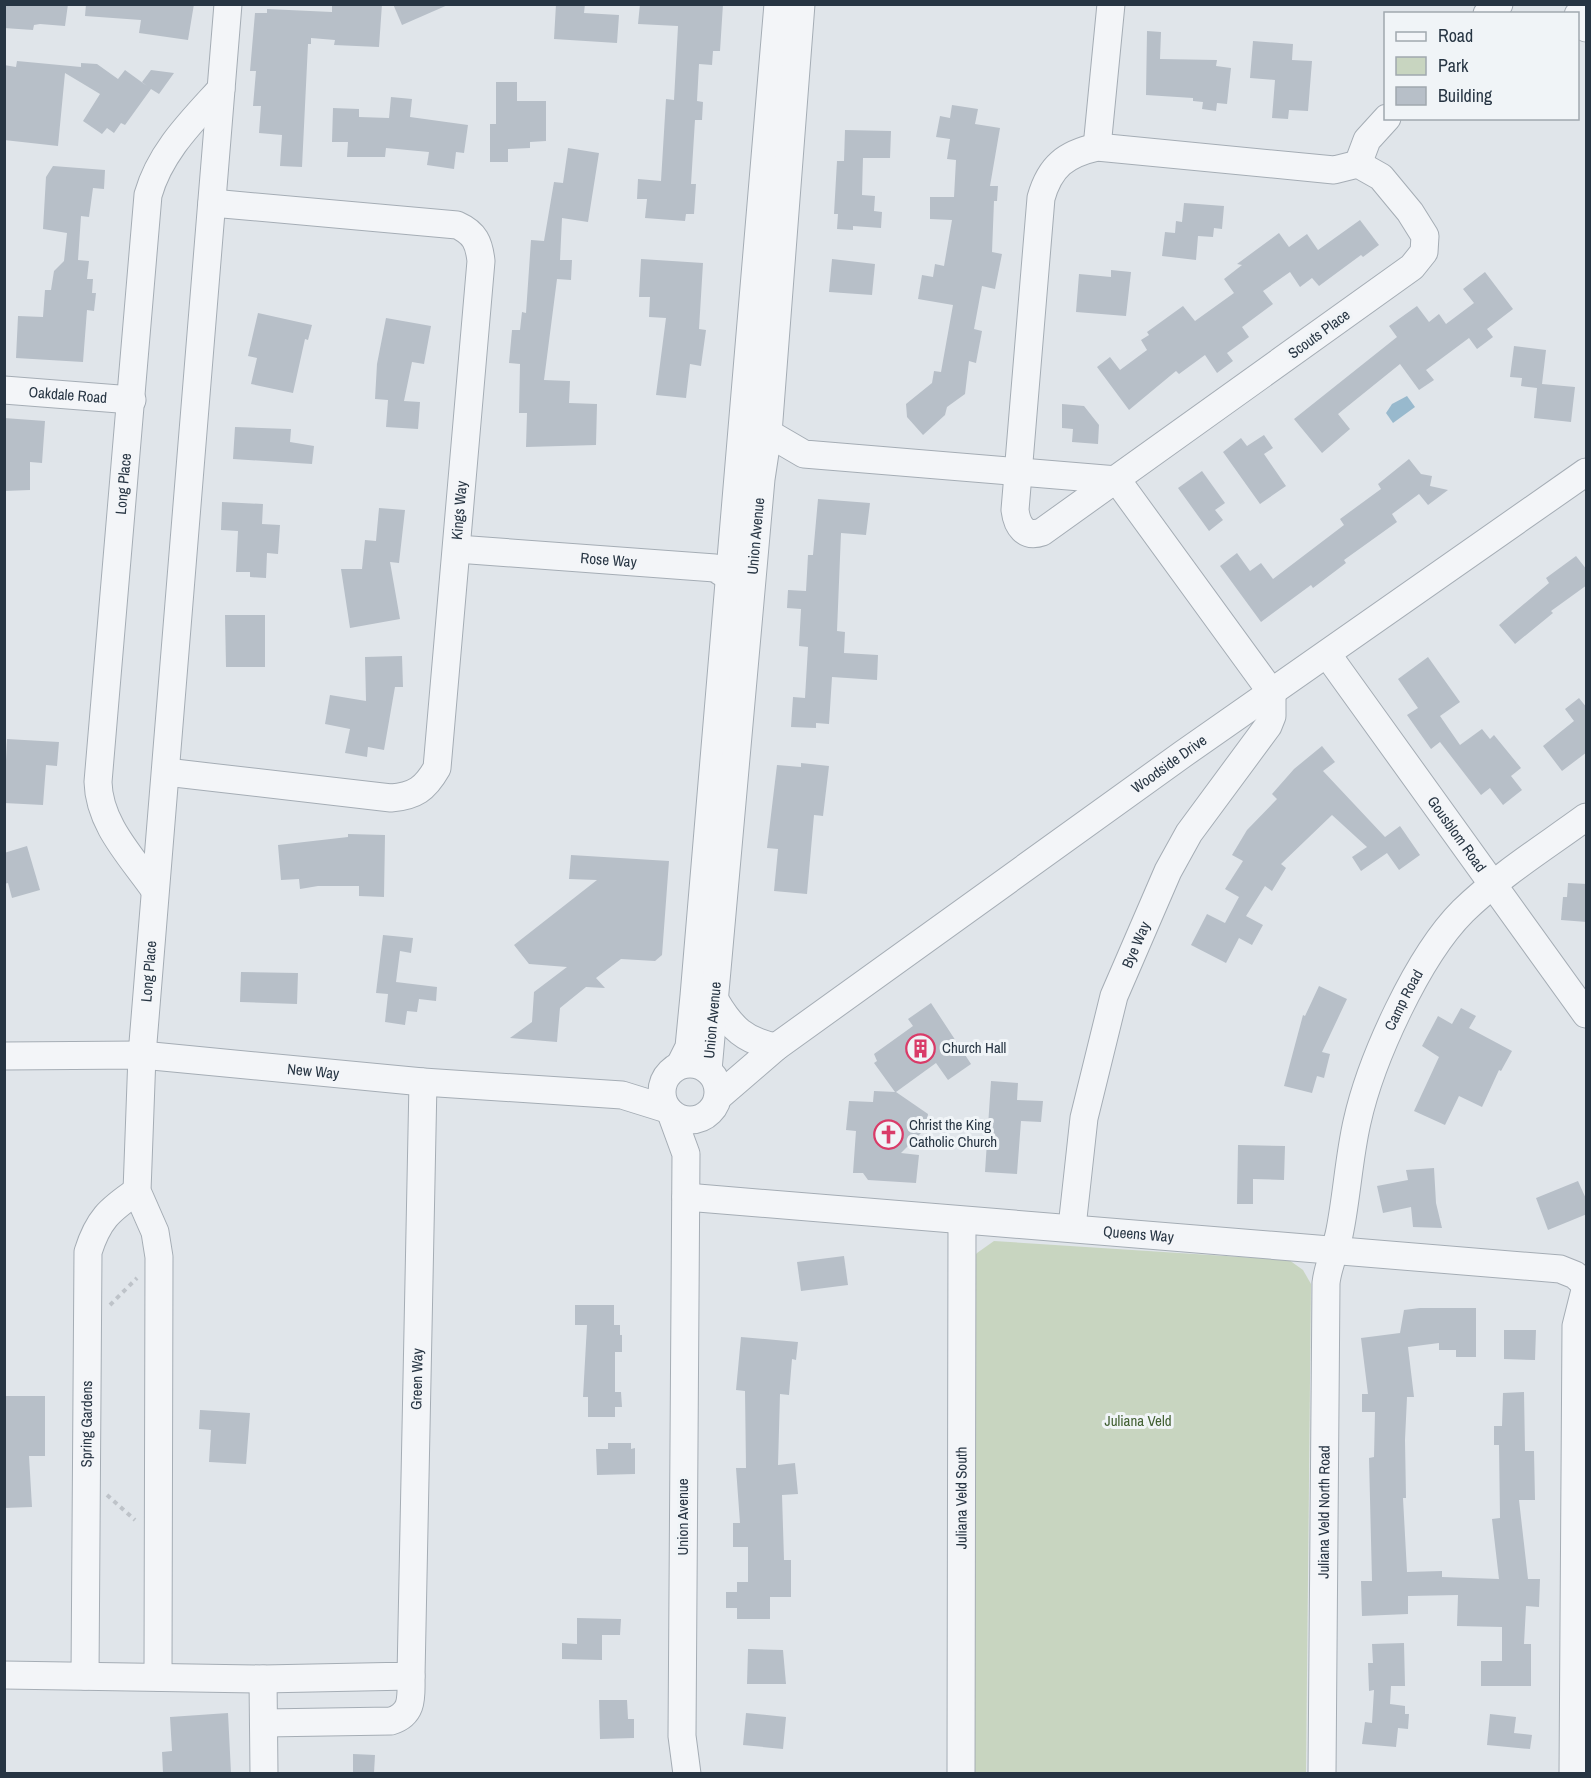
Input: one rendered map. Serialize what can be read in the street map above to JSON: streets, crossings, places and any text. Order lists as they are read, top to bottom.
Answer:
{
  "streets": {
    "street": [
      "Scouts Place",
      "Oakdale Road",
      "Long Place",
      "Kings Way",
      "Union Avenue",
      "Rose Way",
      "Woodside Drive",
      "Gousblom Road",
      "Bye Way",
      "Camp Road",
      "New Way",
      "Queens Way",
      "Green Way",
      "Spring Gardens",
      "Juliana Veld South",
      "Juliana Veld North Road"
    ]
  },
  "crossings": [
    ["Oakdale Road", "Long Place"],
    ["Long Place", "Kings Way"],
    ["Long Place", "New Way"],
    ["Kings Way", "Rose Way"],
    ["Union Avenue", "Rose Way"],
    ["Union Avenue", "Woodside Drive"],
    ["Union Avenue", "New Way"],
    ["Union Avenue", "Queens Way"],
    ["Woodside Drive", "Gousblom Road"],
    ["Woodside Drive", "Bye Way"],
    ["Woodside Drive", "New Way"],
    ["Gousblom Road", "Camp Road"],
    ["Bye Way", "Queens Way"],
    ["Camp Road", "Queens Way"],
    ["Camp Road", "Juliana Veld North Road"],
    ["New Way", "Green Way"],
    ["Queens Way", "Juliana Veld South"],
    ["Queens Way", "Juliana Veld North Road"]
  ],
  "parks": ["Juliana Veld"],
  "places": {
    "building": ["Church Hall"],
    "church": ["Christ the King Catholic Church"]
  },
  "legend": ["Road", "Park", "Building"]
}
